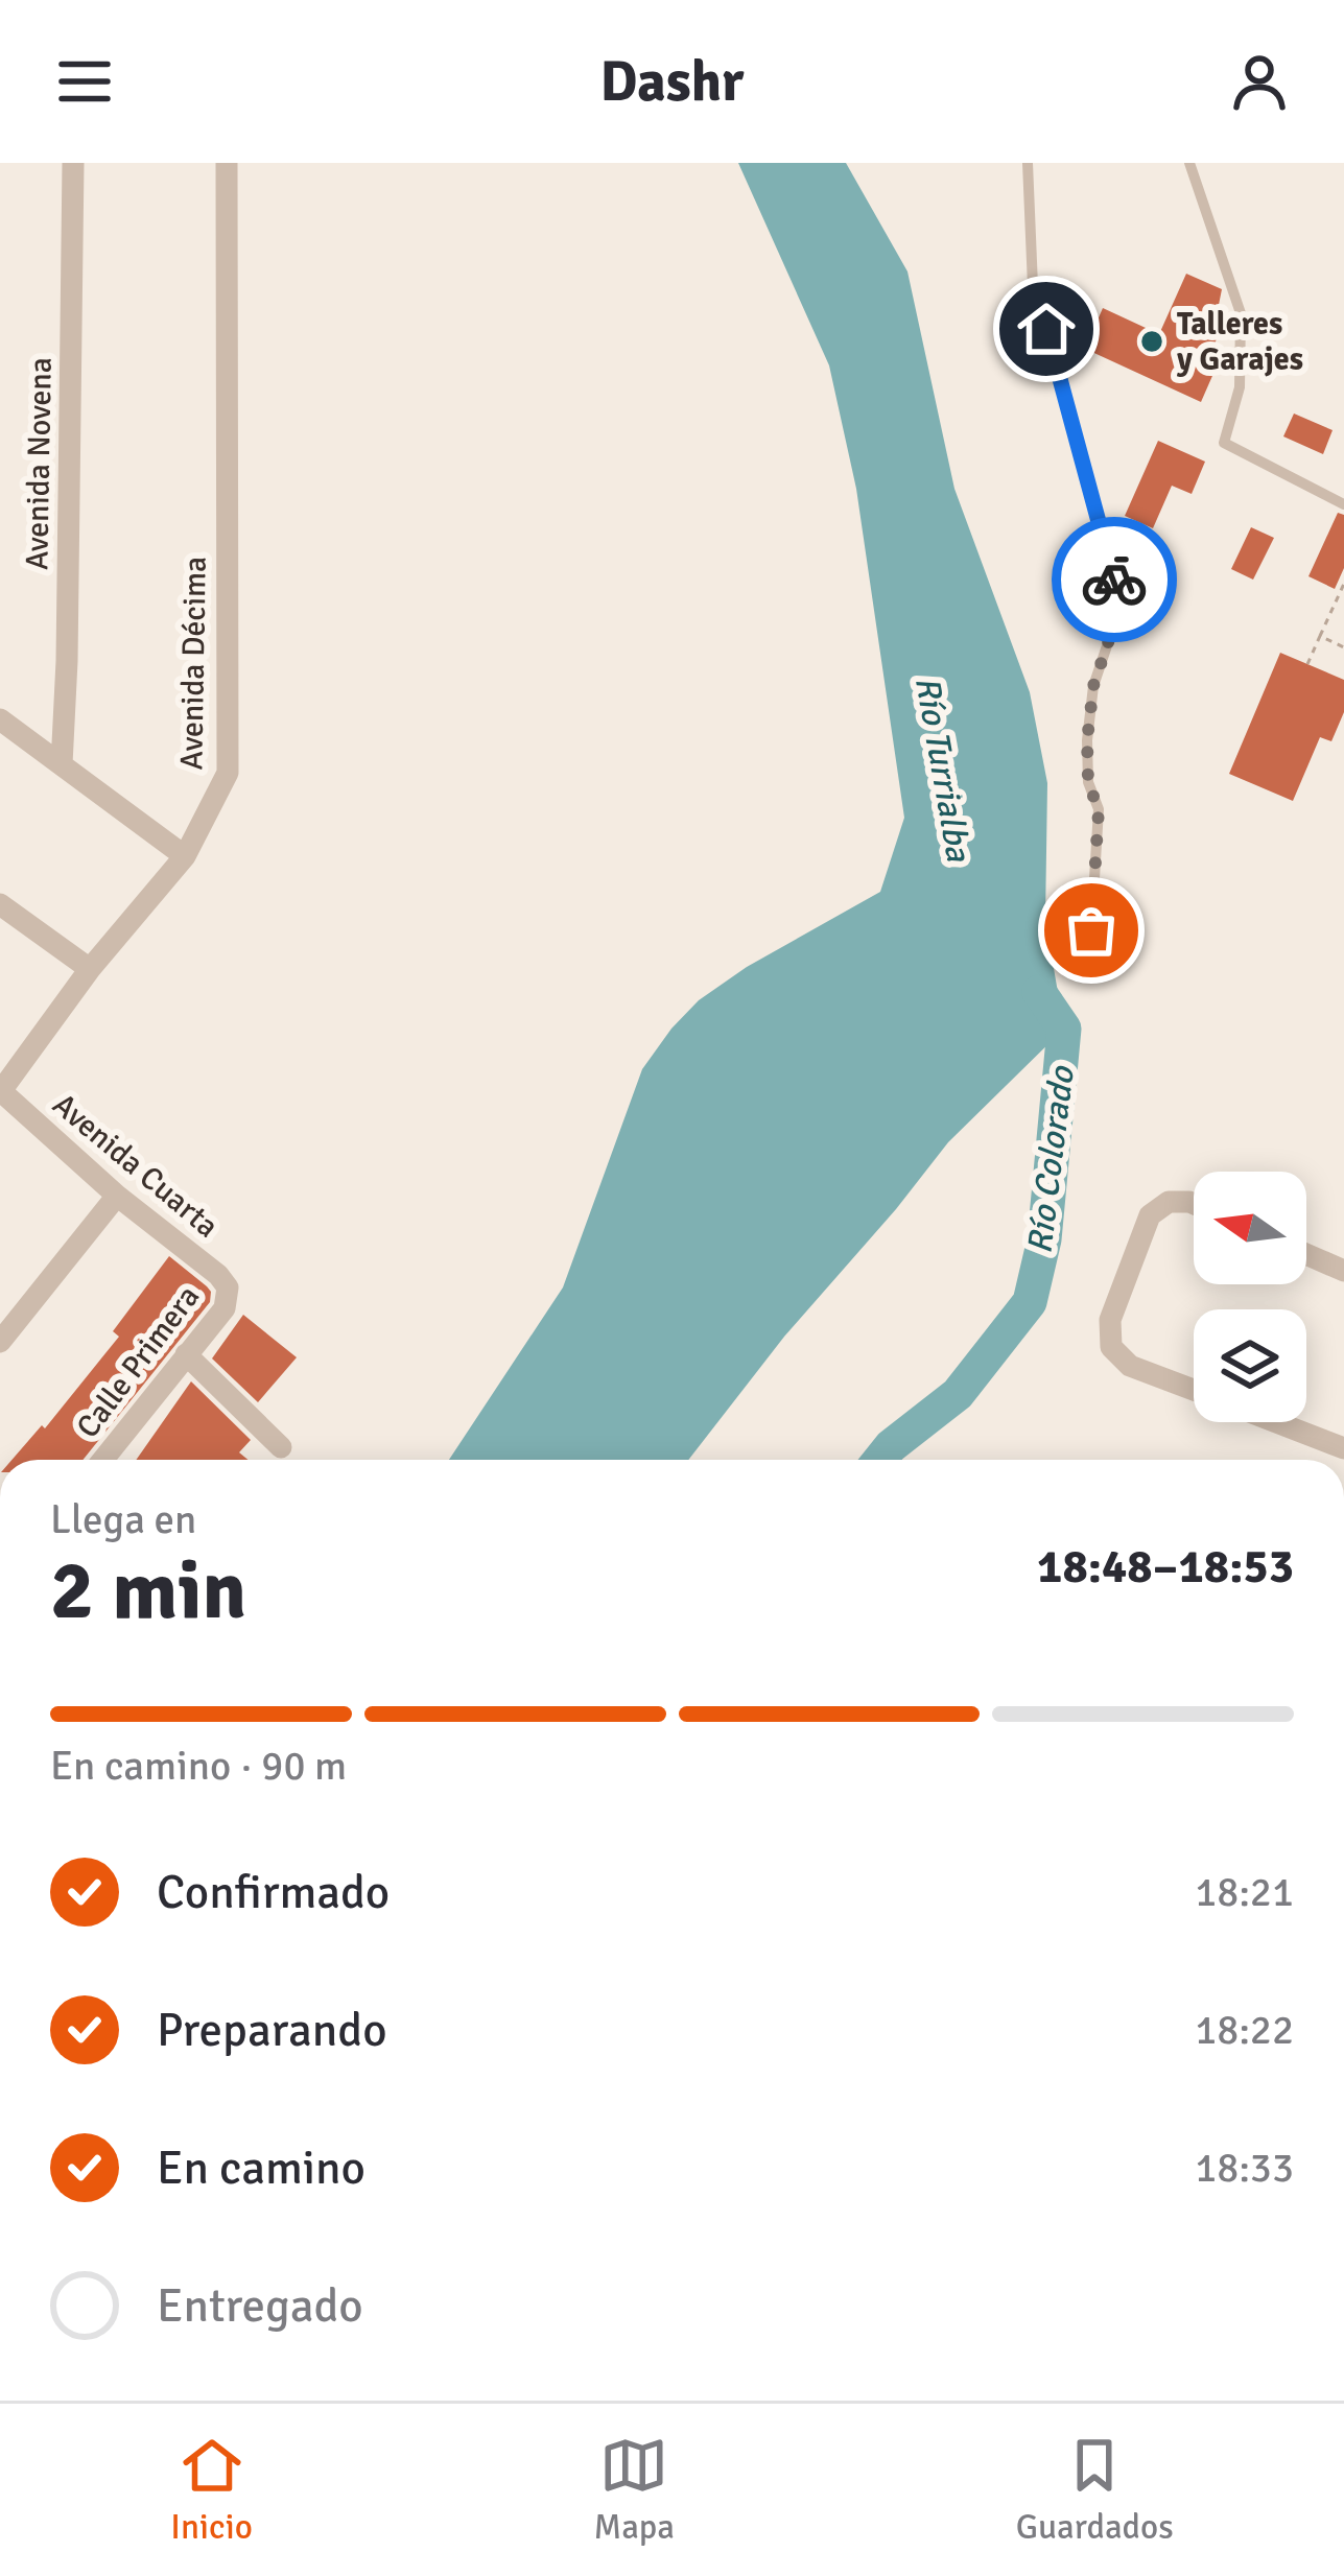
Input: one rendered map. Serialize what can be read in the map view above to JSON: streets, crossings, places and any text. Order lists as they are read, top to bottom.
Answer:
{
  "streets": {
    "street": [
      "Avenida Novena",
      "Avenida Décima",
      "Avenida Cuarta",
      "Calle Primera"
    ]
  },
  "crossings": [
    ["Avenida Décima", "Avenida Cuarta"],
    ["Avenida Cuarta", "Calle Primera"]
  ],
  "water": ["Río Turrialba", "Río Colorado"],
  "places": ["Talleres y Garajes"],
  "north": "left",
  "page": {
    "header": "Dashr",
    "heading": ["2 min", "Llega en", "18:48–18:53"],
    "bar": "En camino · 90 m",
    "list": [
      ["Confirmado", "18:21"],
      ["Preparando", "18:22"],
      ["En camino", "18:33"],
      "Entregado"
    ],
    "tabs": ["Inicio", "Mapa", "Guardados"]
  }
}
